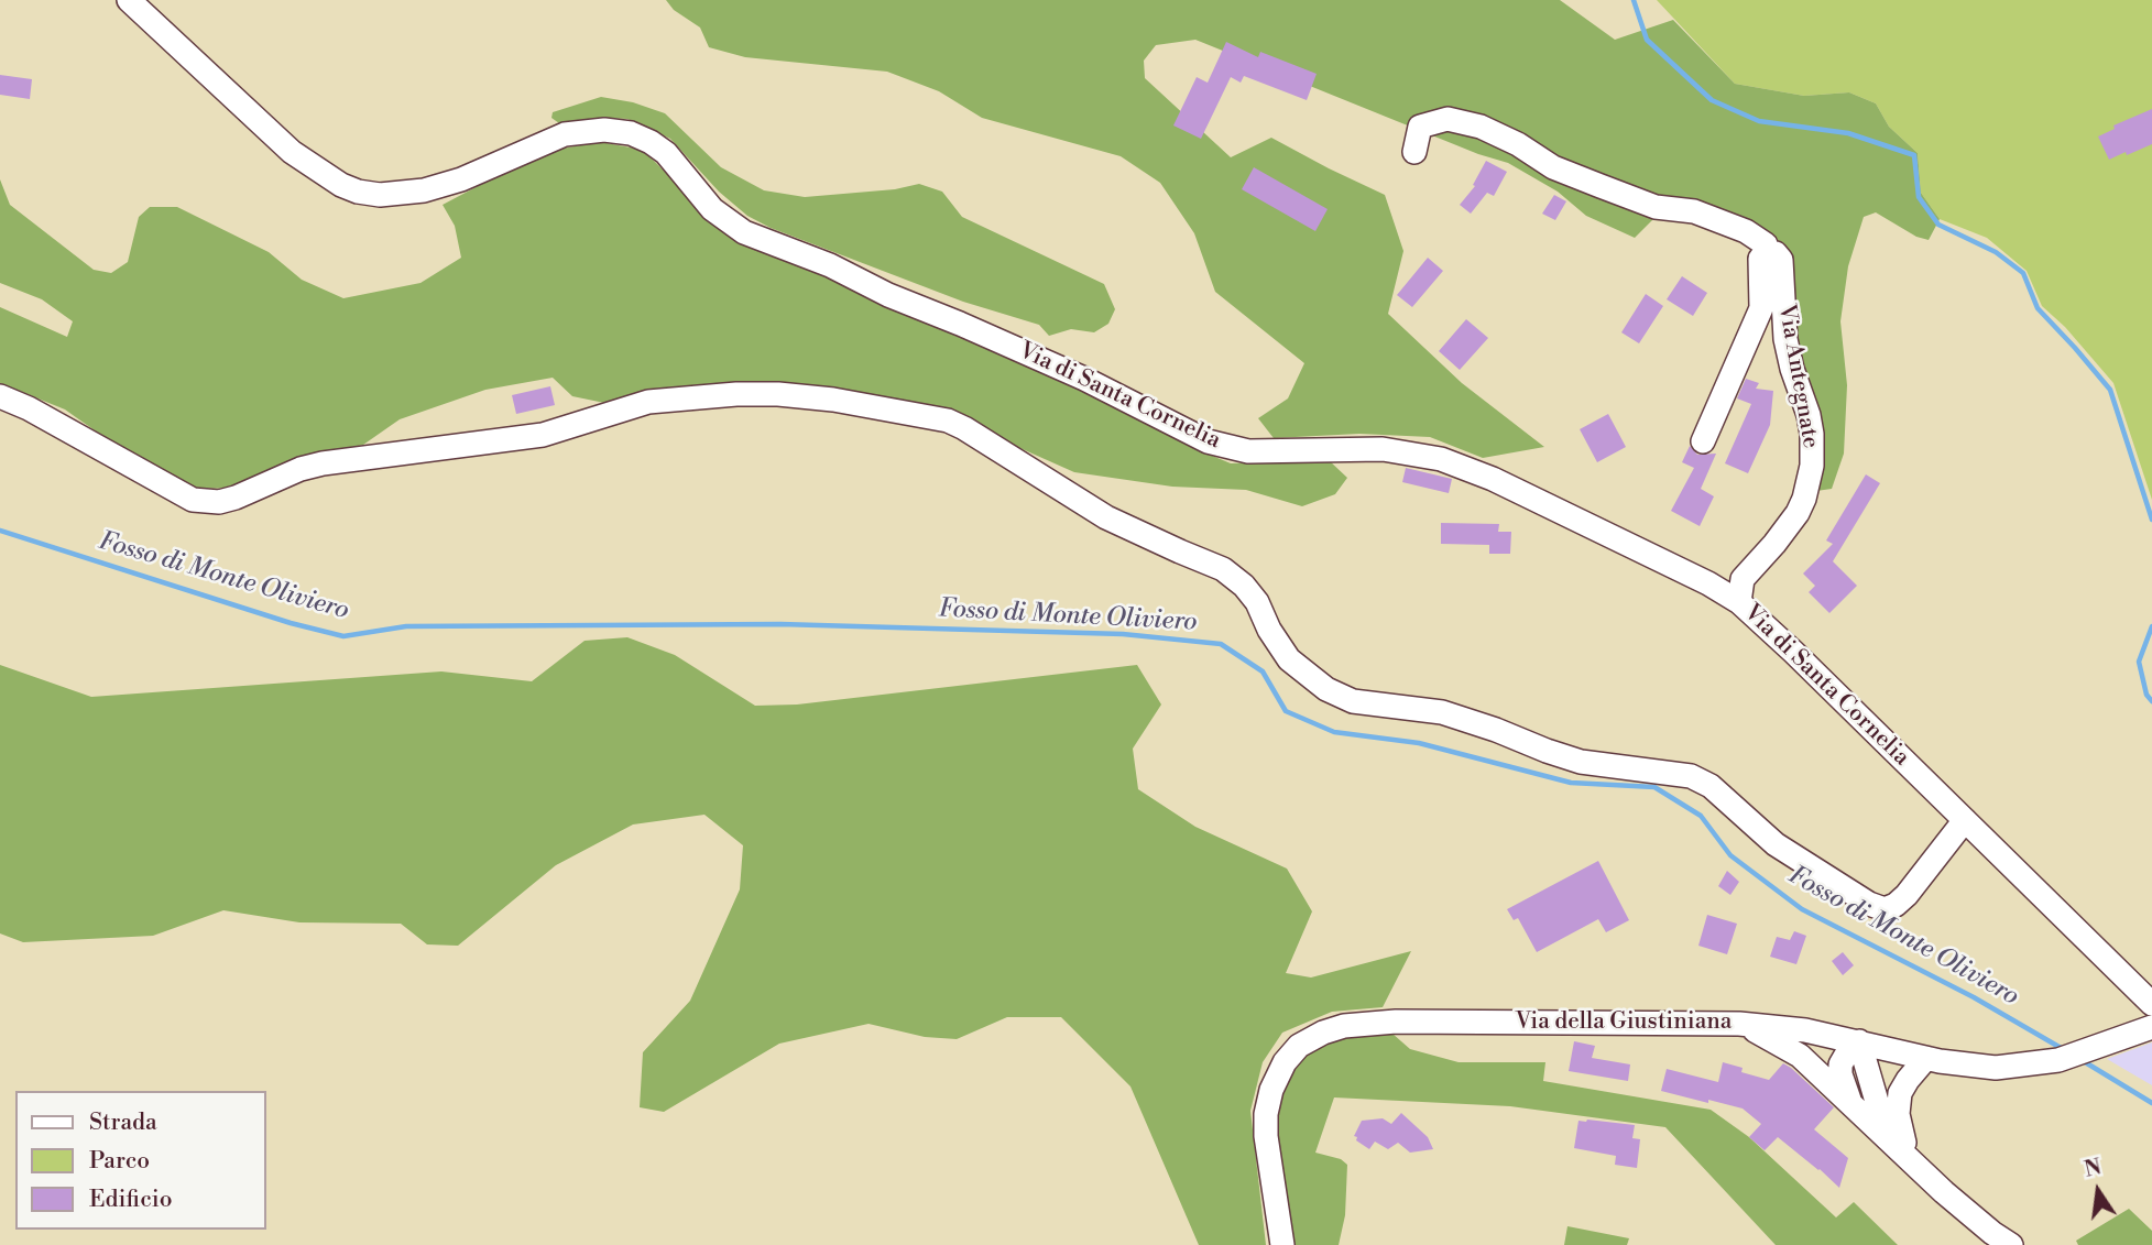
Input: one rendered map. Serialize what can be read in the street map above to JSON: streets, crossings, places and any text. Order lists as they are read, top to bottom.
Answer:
{
  "streets": {
    "street": ["Via Antegnate", "Via di Santa Cornelia", "Via della Giustiniana"]
  },
  "crossings": [
    ["Via Antegnate", "Via di Santa Cornelia"]
  ],
  "water": ["Fosso di Monte Oliviero"],
  "legend": ["Strada", "Parco", "Edificio"],
  "north": "top"
}
